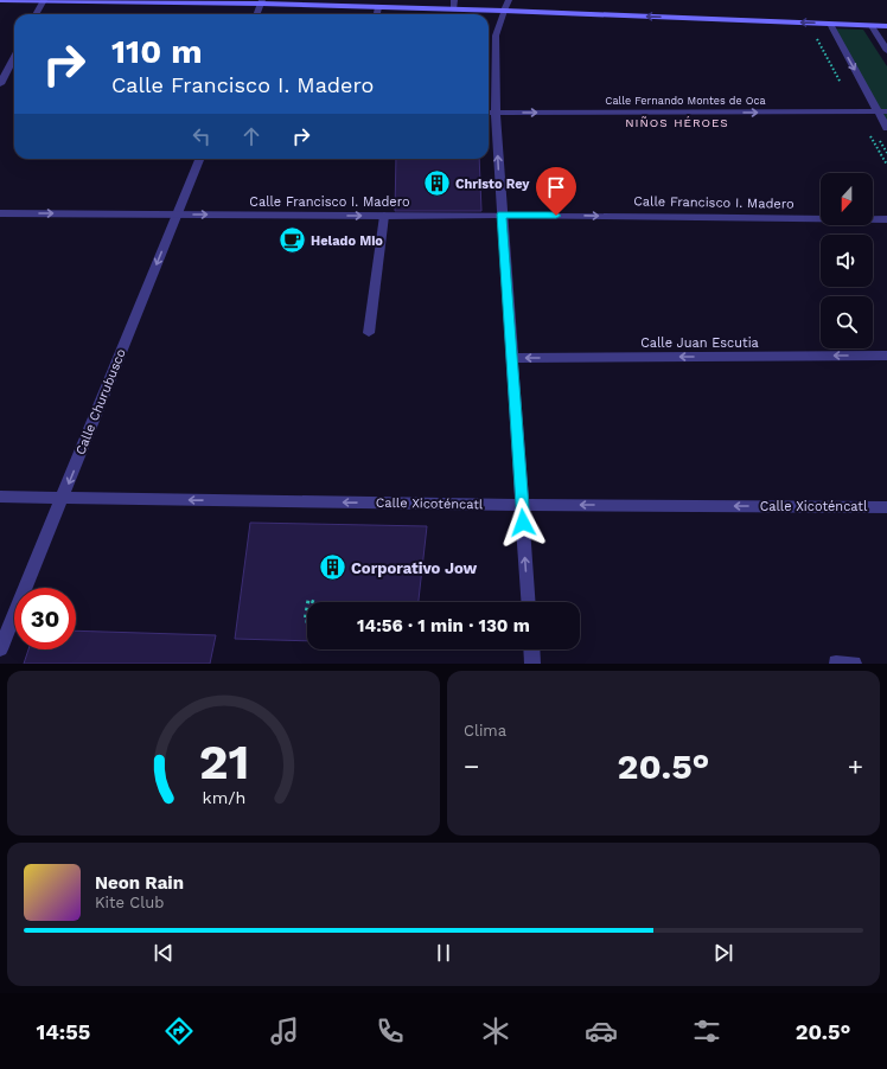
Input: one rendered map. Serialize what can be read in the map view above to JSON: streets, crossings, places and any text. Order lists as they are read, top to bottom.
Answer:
{
  "streets": {
    "street": [
      "Calle Fernando Montes de Oca",
      "Calle Francisco I. Madero",
      "Calle Juan Escutia",
      "Calle Churubusco",
      "Calle Xicoténcatl"
    ]
  },
  "crossings": [
    ["Calle Francisco I. Madero", "Calle Churubusco"],
    ["Calle Churubusco", "Calle Xicoténcatl"]
  ],
  "one_way": [
    "Calle Fernando Montes de Oca",
    "Calle Francisco I. Madero",
    "Calle Juan Escutia",
    "Calle Churubusco",
    "Calle Xicoténcatl"
  ],
  "districts": ["NIÑOS HÉROES"],
  "places": {
    "building": ["Christo Rey", "Corporativo Jow"],
    "cafe": ["Helado Mio"]
  },
  "north": "bottom",
  "page": {
    "turn": ["110 m", "Calle Francisco I. Madero"],
    "limit": "30",
    "trip": "14:56 · 1 min · 130 m",
    "tile": "Clima",
    "heat": ["−", "20.5°", "+"],
    "song": ["Neon Rain", "Kite Club"],
    "tabs": ["14:55", "20.5°"],
    "gauge": ["21", "km/h"]
  }
}
